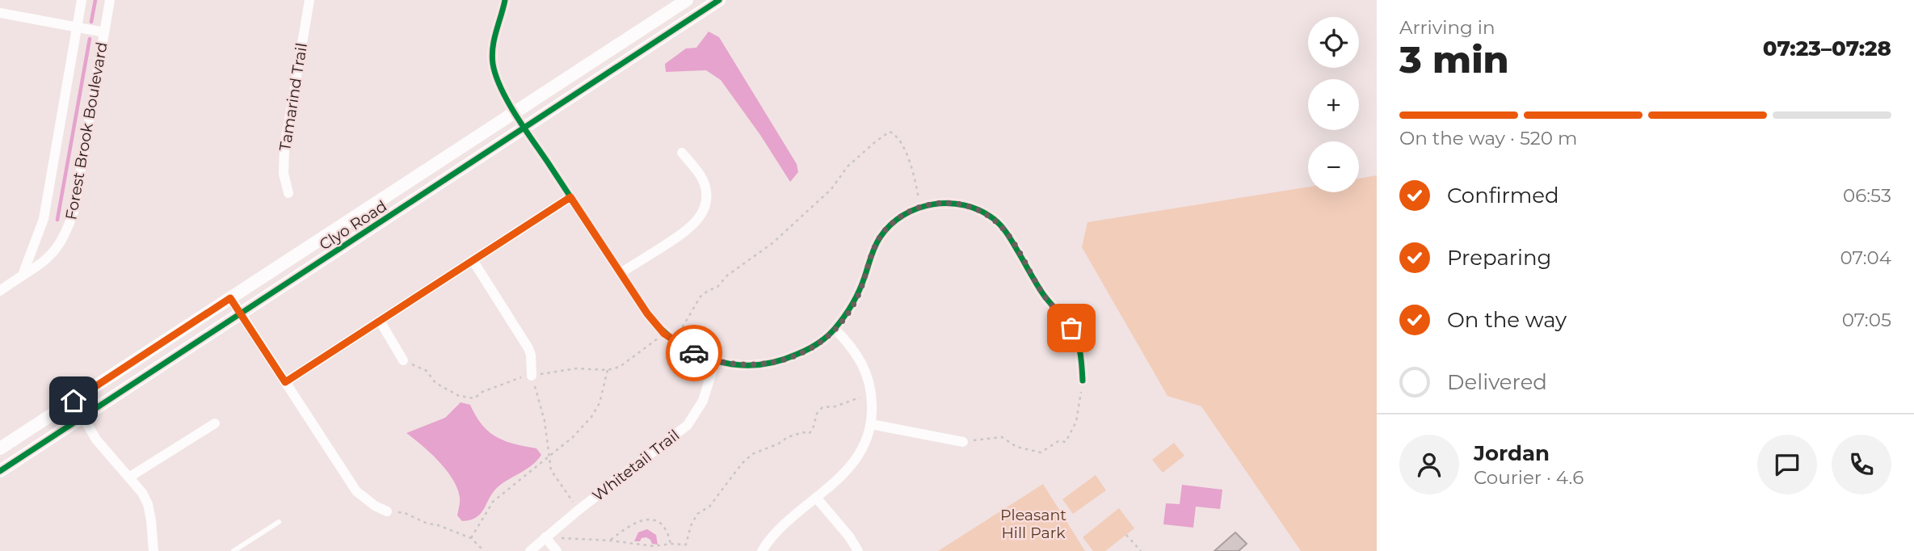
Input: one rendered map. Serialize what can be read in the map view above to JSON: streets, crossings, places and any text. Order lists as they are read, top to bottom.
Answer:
{
  "streets": {
    "street": [
      "Tamarind Trail",
      "Forest Brook Boulevard",
      "Clyo Road",
      "Whitetail Trail"
    ]
  },
  "parks": ["Pleasant Hill Park"],
  "page": {
    "heading": ["3 min", "Arriving in", "07:23–07:28"],
    "panel": ["Jordan", "Courier · 4.6"],
    "map_buttons": ["+", "−"],
    "bar": "On the way · 520 m",
    "list": [
      ["Confirmed", "06:53"],
      ["Preparing", "07:04"],
      ["On the way", "07:05"],
      "Delivered"
    ]
  }
}
